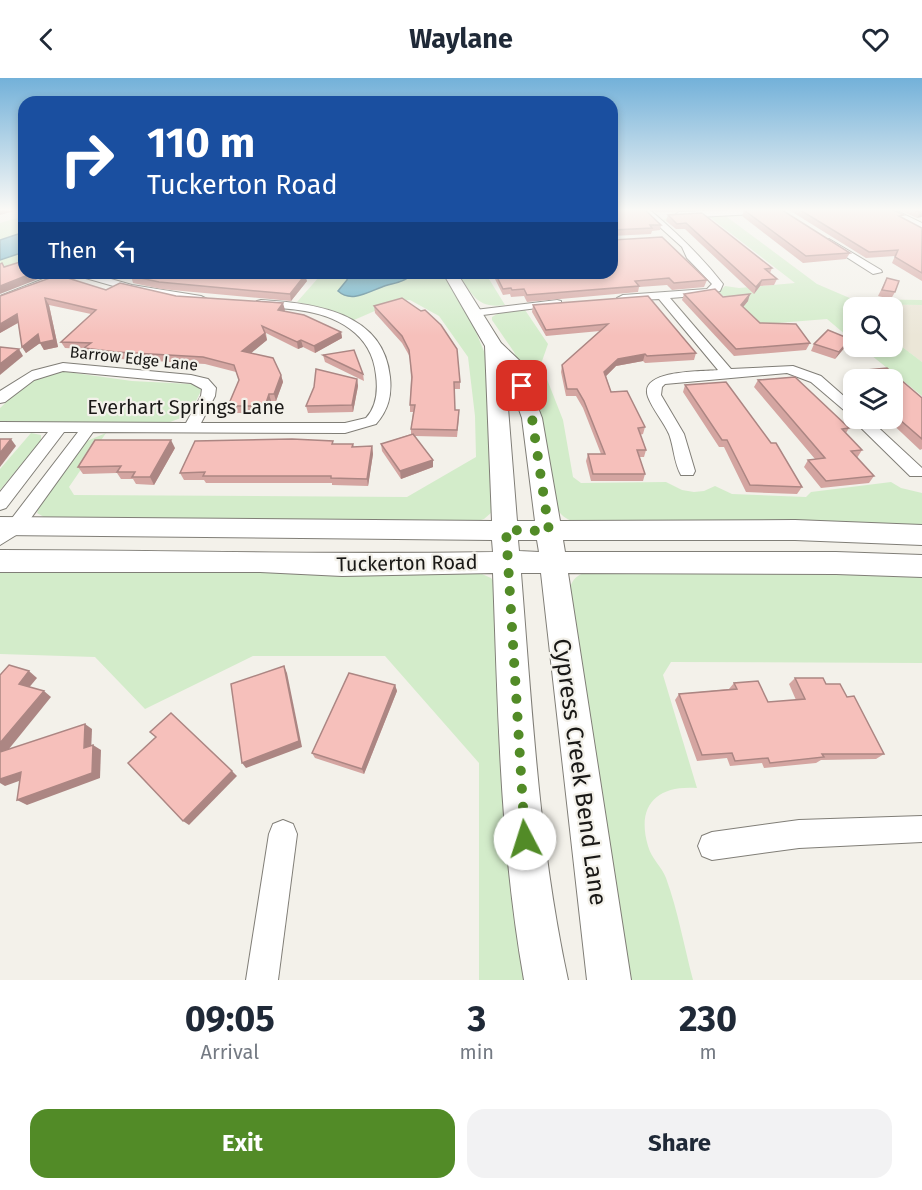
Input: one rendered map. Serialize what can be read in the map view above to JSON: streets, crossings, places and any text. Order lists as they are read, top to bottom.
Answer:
{
  "streets": {
    "main road": ["Tuckerton Road", "Cypress Creek Bend Lane"],
    "street": ["Barrow Edge Lane", "Everhart Springs Lane"]
  },
  "crossings": [
    ["Barrow Edge Lane", "Everhart Springs Lane"],
    ["Tuckerton Road", "Cypress Creek Bend Lane"]
  ],
  "page": {
    "header": "Waylane",
    "turn": ["110 m", "Tuckerton Road"],
    "then": "Then",
    "eta": [
      "09:05",
      "Arrival",
      "3",
      "min",
      "230",
      "m"
    ],
    "buttons": ["Exit", "Share"]
  }
}
